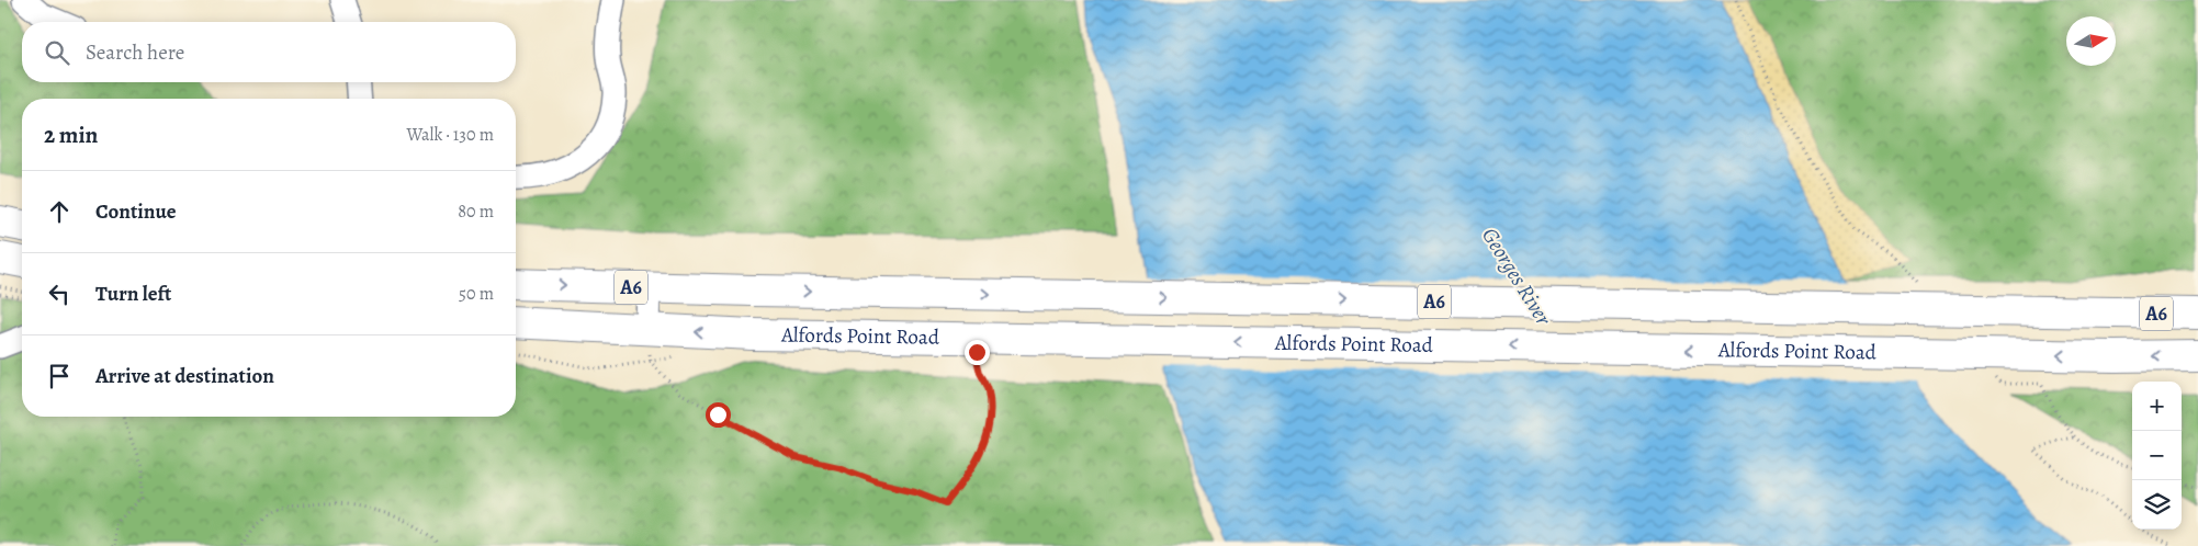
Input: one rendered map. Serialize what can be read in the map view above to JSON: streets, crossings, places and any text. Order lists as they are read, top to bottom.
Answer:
{
  "streets": {
    "highway": ["A6", "Alfords Point Road"]
  },
  "water": ["Georges River"],
  "north": "right",
  "page": {
    "search": "Search here",
    "heading": ["2 min", "Walk · 130 m"],
    "list": [
      ["Continue", "80 m"],
      ["Turn left", "50 m"],
      "Arrive at destination"
    ],
    "map_buttons": ["+", "−"]
  }
}
